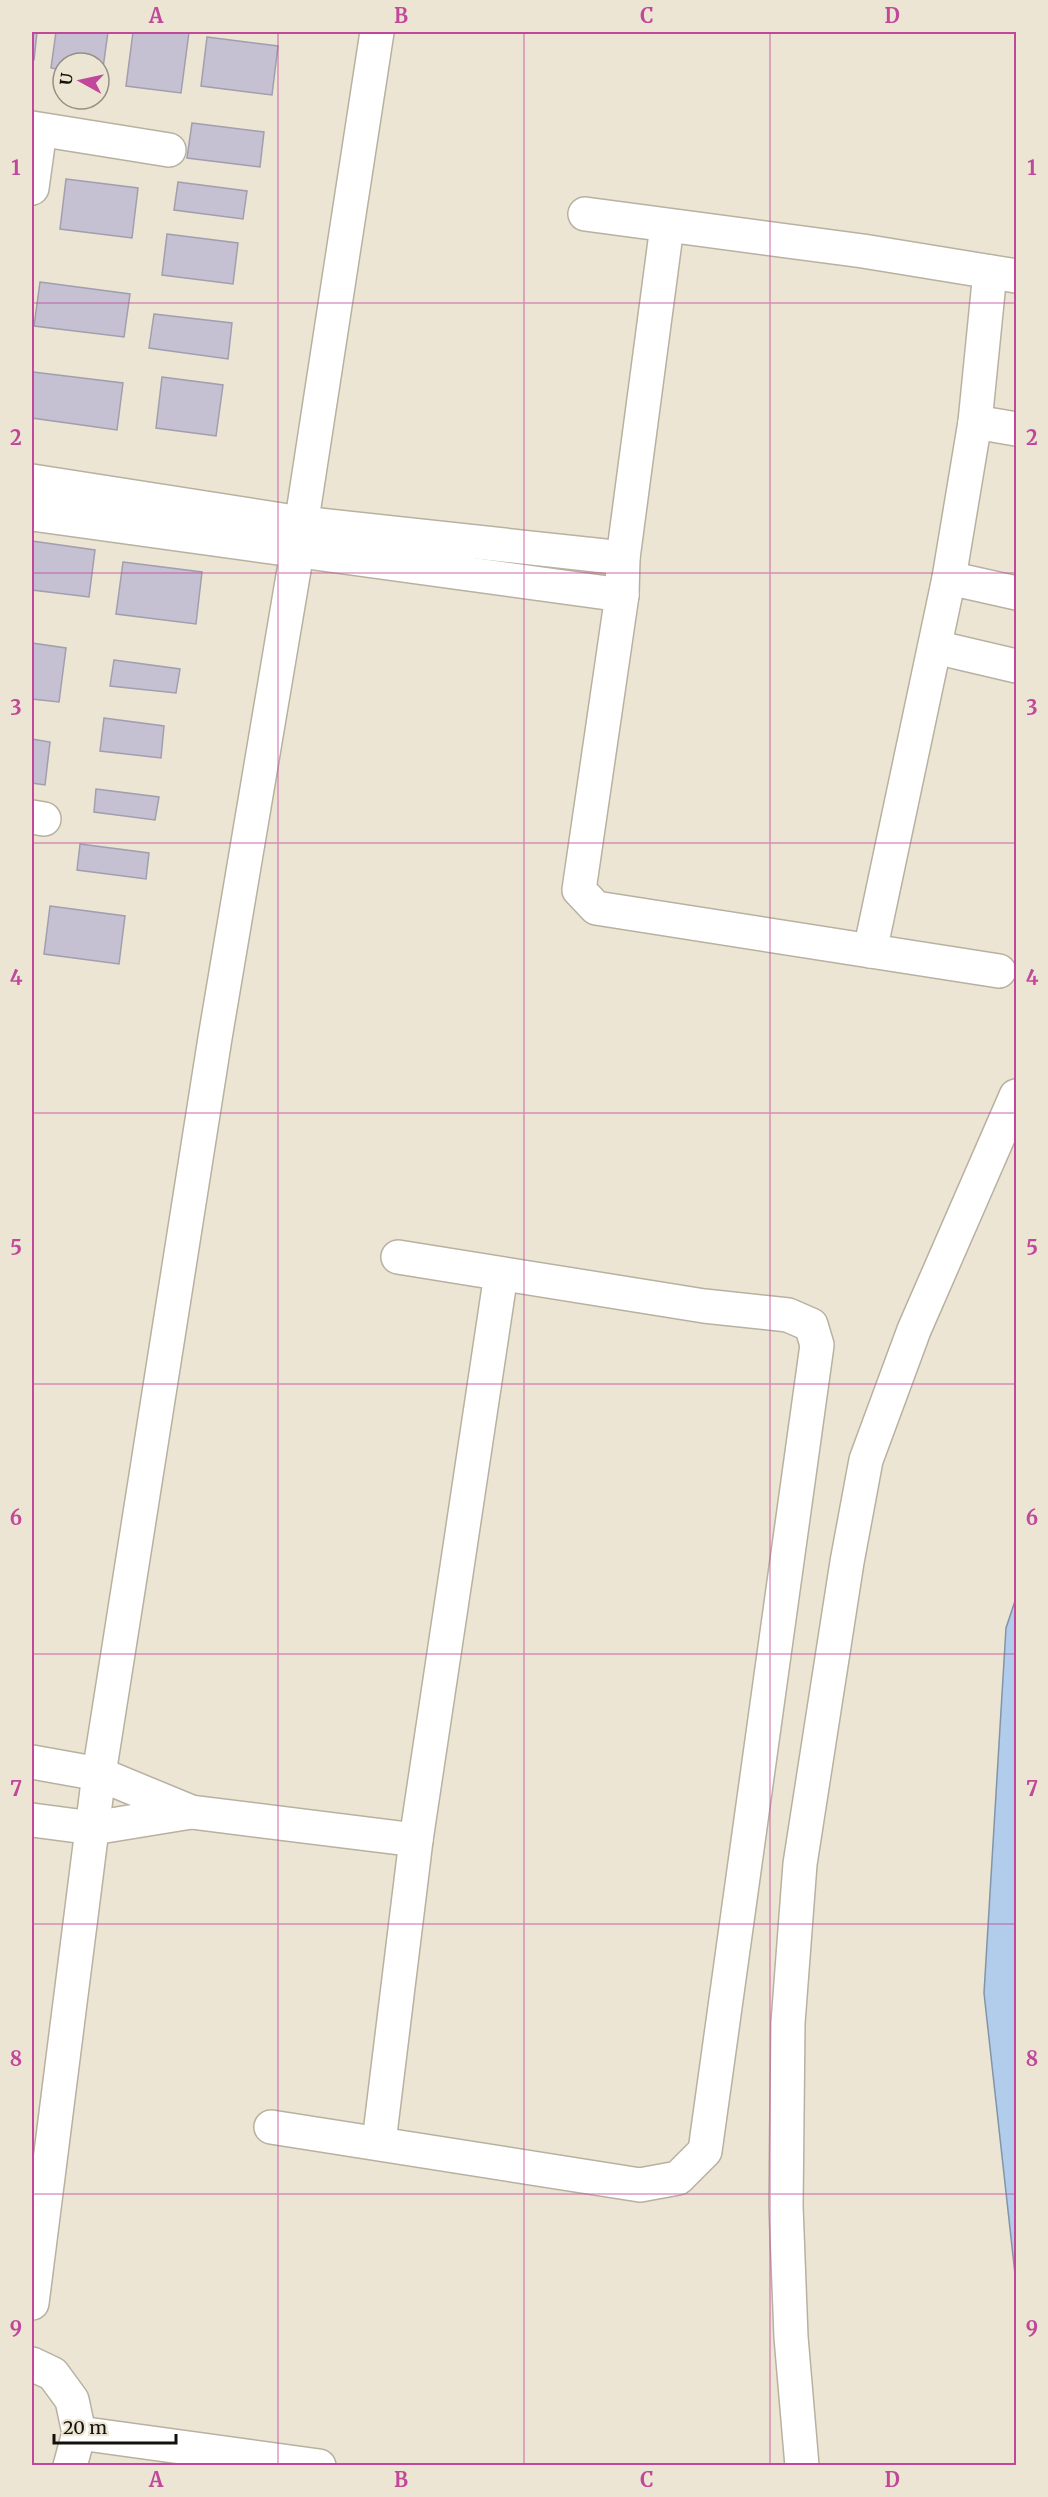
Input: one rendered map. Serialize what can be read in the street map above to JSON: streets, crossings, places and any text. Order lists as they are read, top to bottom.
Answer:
{
  "scale_bar": "20 m",
  "north": "left",
  "grid": {
    "columns": [
      "A",
      "B",
      "C",
      "D"
    ],
    "rows": [
      "1",
      "2",
      "3",
      "4",
      "5",
      "6",
      "7",
      "8",
      "9"
    ]
  }
}
